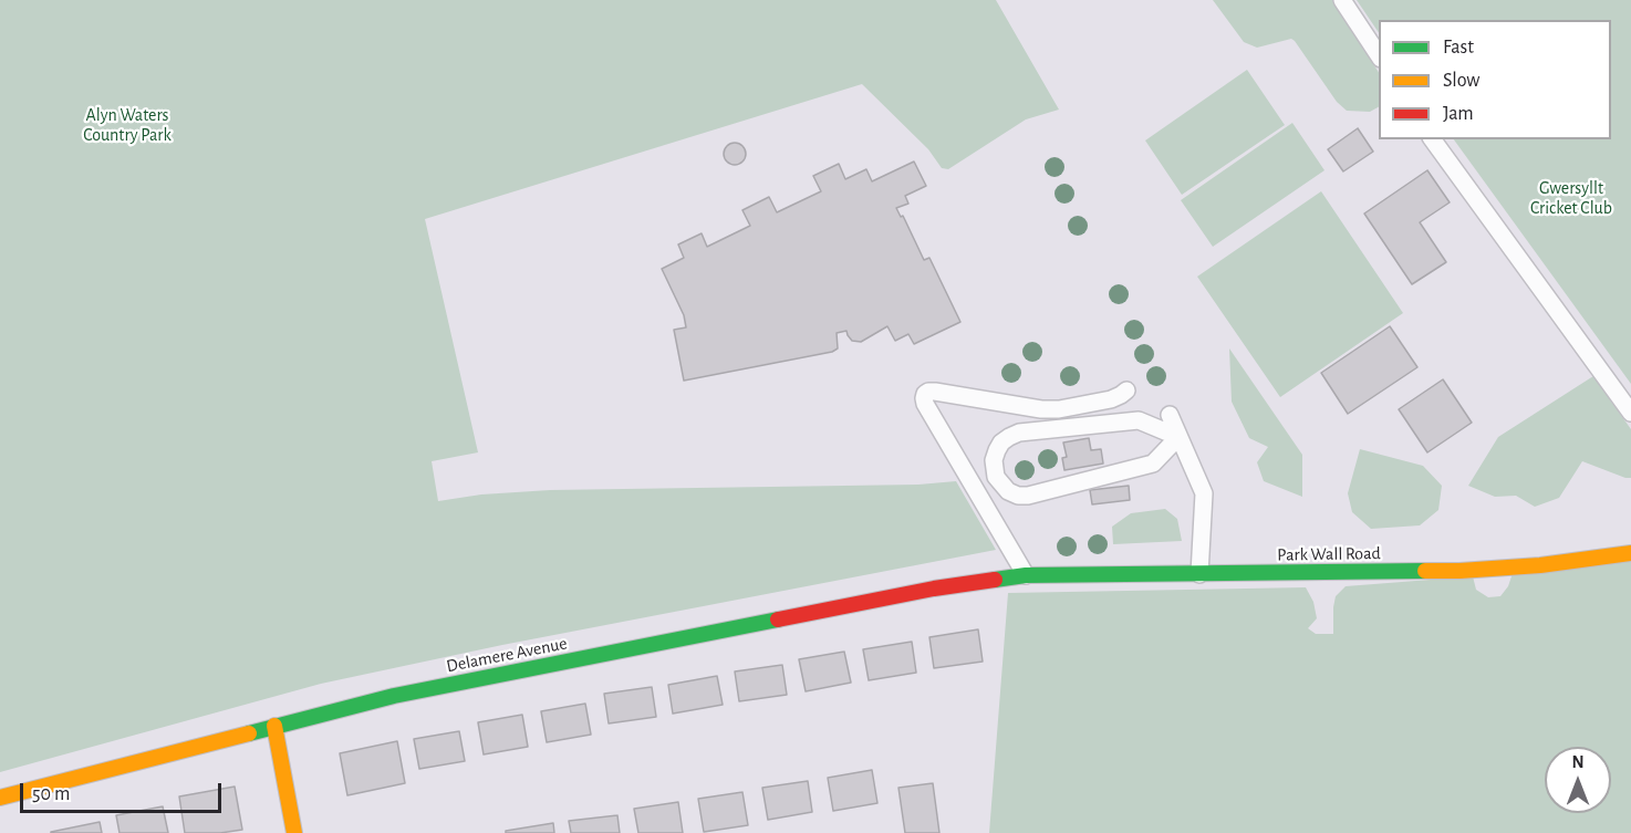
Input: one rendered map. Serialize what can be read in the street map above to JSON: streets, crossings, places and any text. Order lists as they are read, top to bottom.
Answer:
{
  "streets": {
    "street": ["Park Wall Road", "Delamere Avenue"]
  },
  "crossings": [
    ["Park Wall Road", "Delamere Avenue"]
  ],
  "parks": ["Alyn Waters Country Park", "Gwersyllt Cricket Club"],
  "legend": ["Fast", "Slow", "Jam"],
  "scale_bar": "50 m",
  "north": "top"
}
